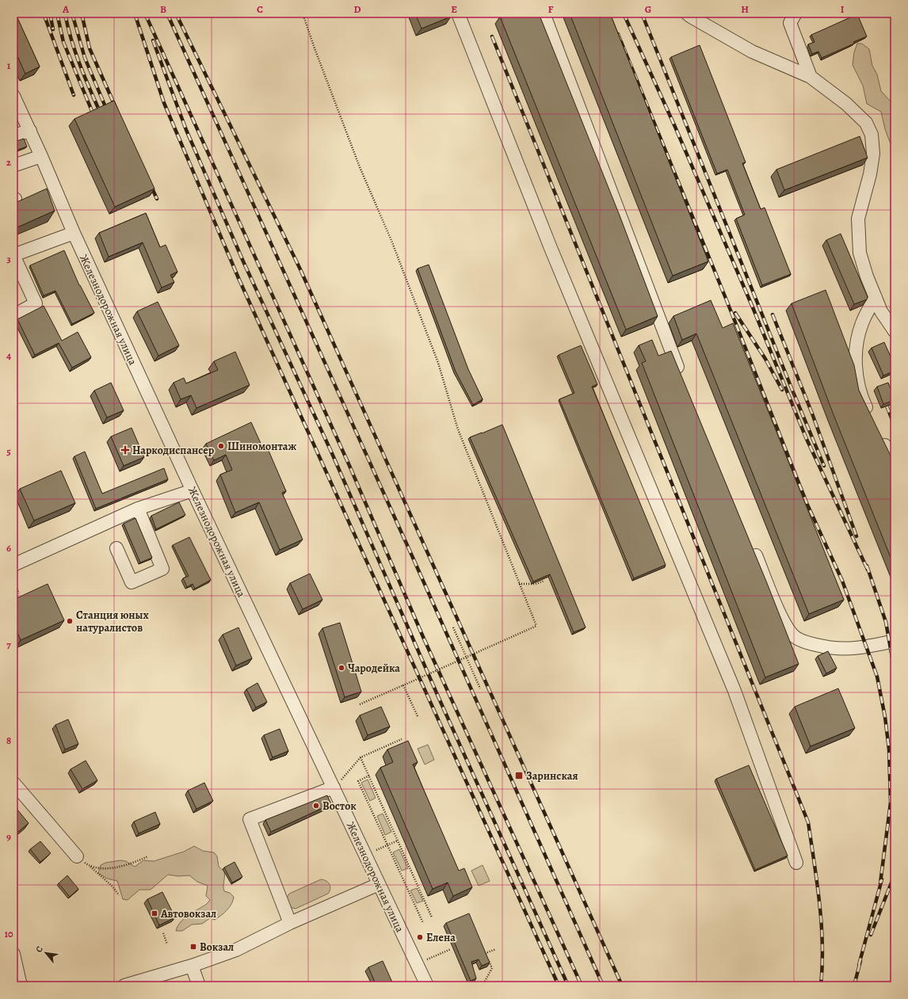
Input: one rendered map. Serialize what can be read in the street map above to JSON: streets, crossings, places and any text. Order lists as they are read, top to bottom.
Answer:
{
  "streets": {
    "street": ["Железнодорожная улица"]
  },
  "places": {
    "other": [
      "Шиномонтаж",
      "Станция юных натуралистов",
      "Чародейка",
      "Восток",
      "Елена"
    ],
    "health": ["Наркодиспансер"],
    "transit": ["Заринская", "Автовокзал", "Вокзал"]
  },
  "north": "top left",
  "grid": {
    "columns": [
      "A",
      "B",
      "C",
      "D",
      "E",
      "F",
      "G",
      "H",
      "I"
    ],
    "rows": [
      "1",
      "2",
      "3",
      "4",
      "5",
      "6",
      "7",
      "8",
      "9",
      "10"
    ]
  }
}
